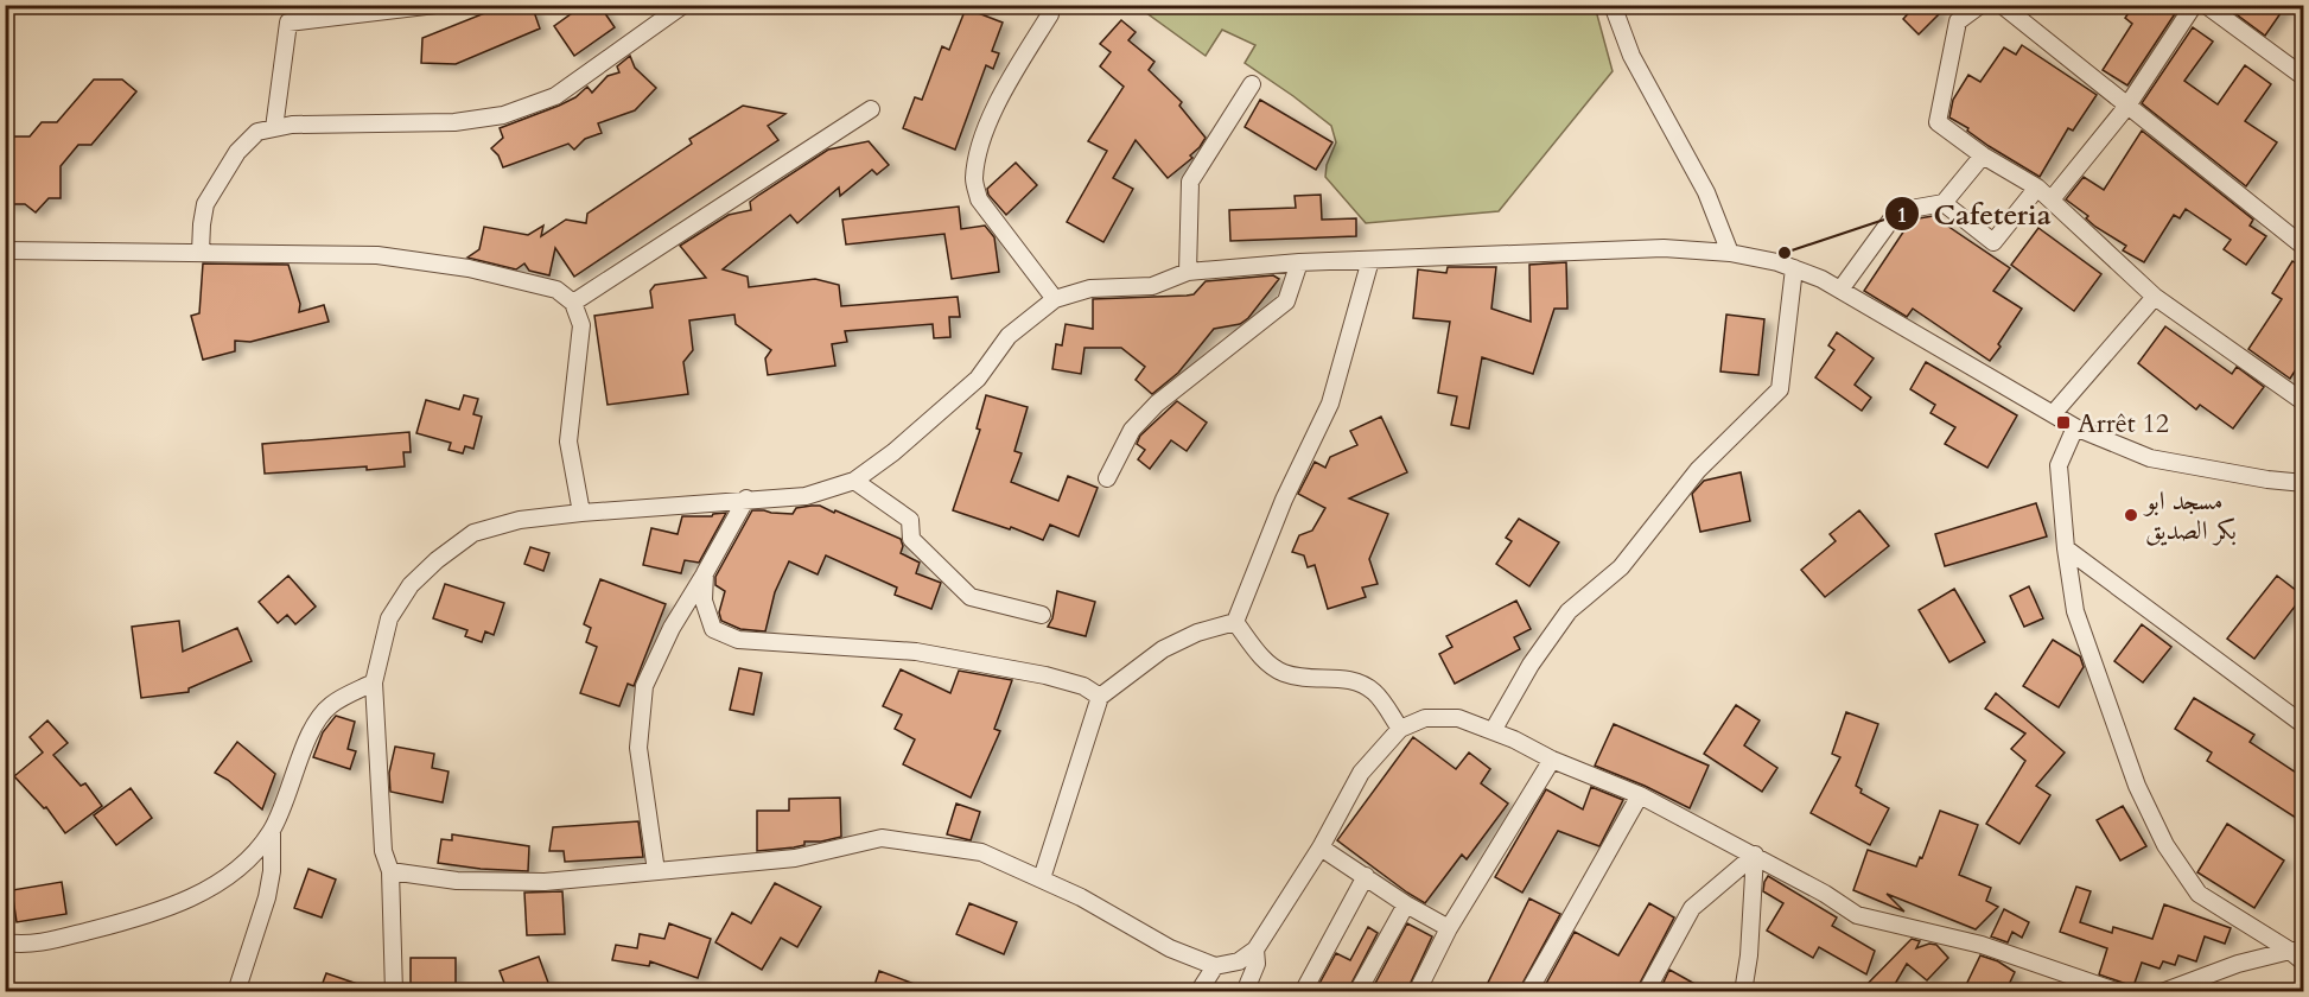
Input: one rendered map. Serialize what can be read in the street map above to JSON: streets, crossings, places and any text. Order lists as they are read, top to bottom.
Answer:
{
  "places": {
    "other": ["Cafeteria", "مسجد ابو بكر الصديق"],
    "transit": ["Arrêt 12"]
  }
}
